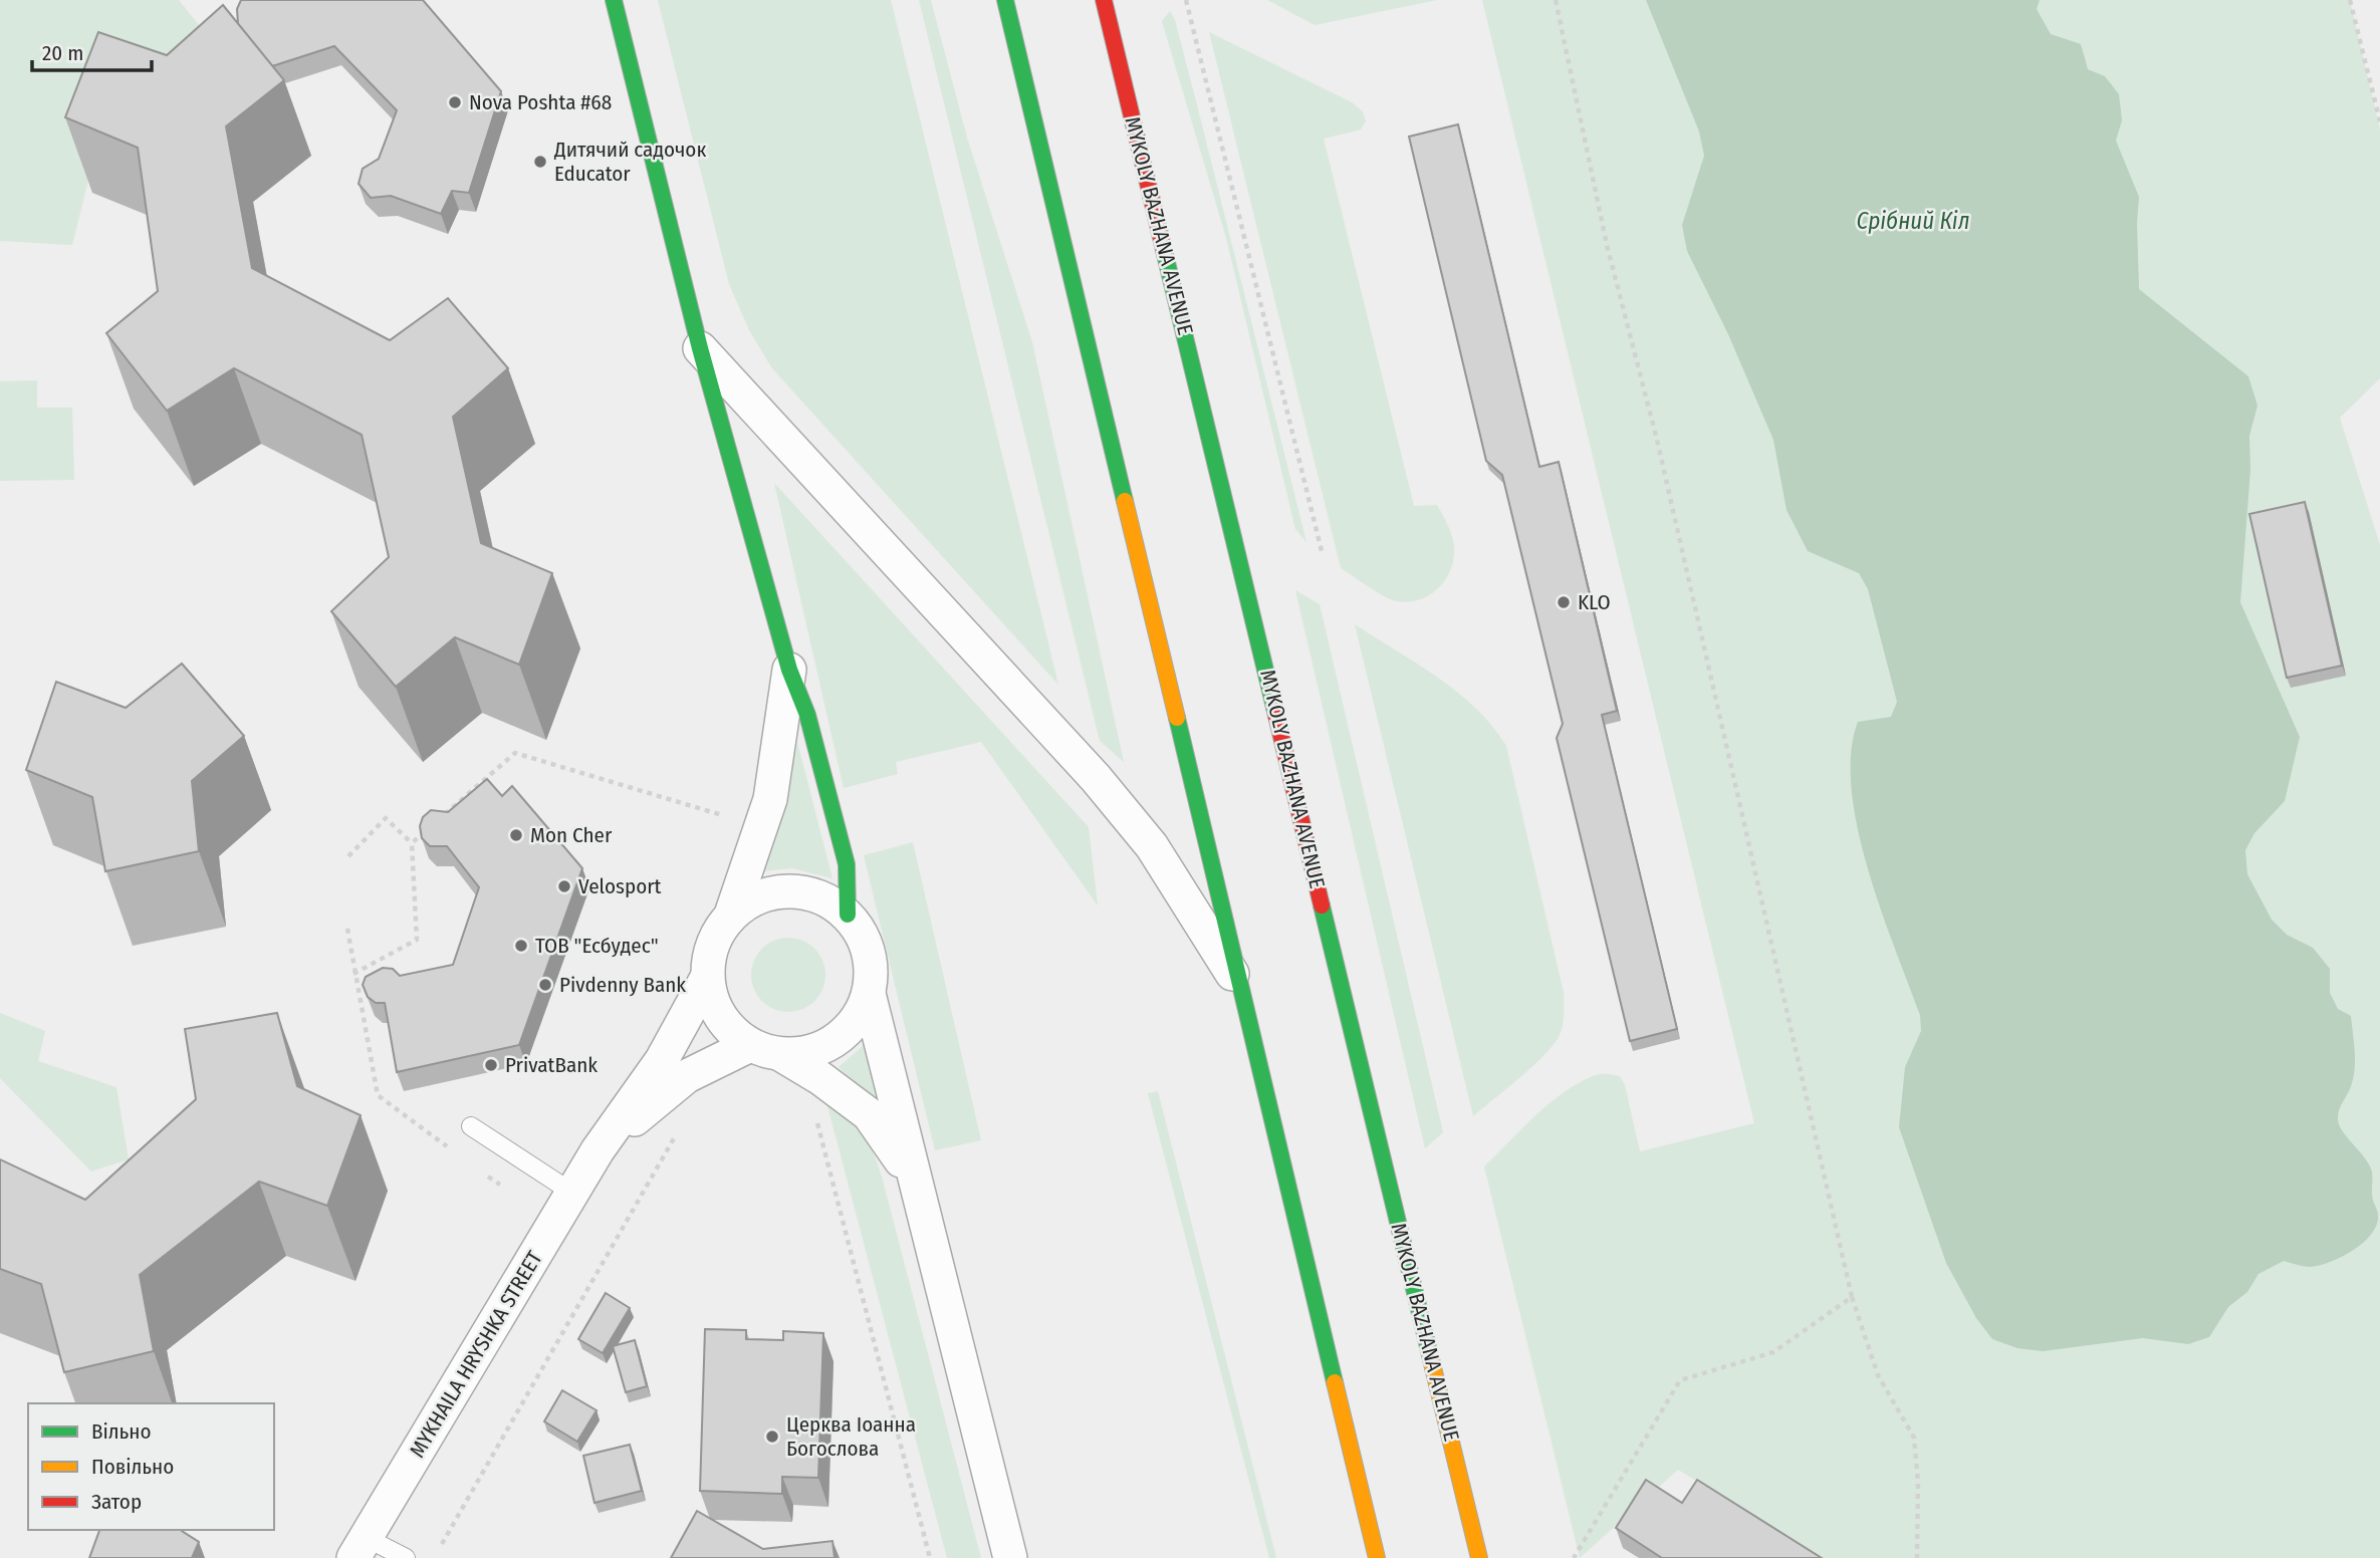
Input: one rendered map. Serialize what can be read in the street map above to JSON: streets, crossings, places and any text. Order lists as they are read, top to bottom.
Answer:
{
  "streets": {
    "main road": ["MYKOLY BAZHANA AVENUE"],
    "street": ["MYKHAILA HRYSHKA STREET"]
  },
  "water": ["Срібний Кіл"],
  "places": [
    "Nova Poshta #68",
    "Дитячий садочок Educator",
    "KLO",
    "Mon Cher",
    "Velosport",
    "ТОВ \"Есбудес\"",
    "Pivdenny Bank",
    "PrivatBank",
    "Церква Іоанна Богослова"
  ],
  "legend": ["Вільно", "Повільно", "Затор"],
  "scale_bar": "20 m"
}
